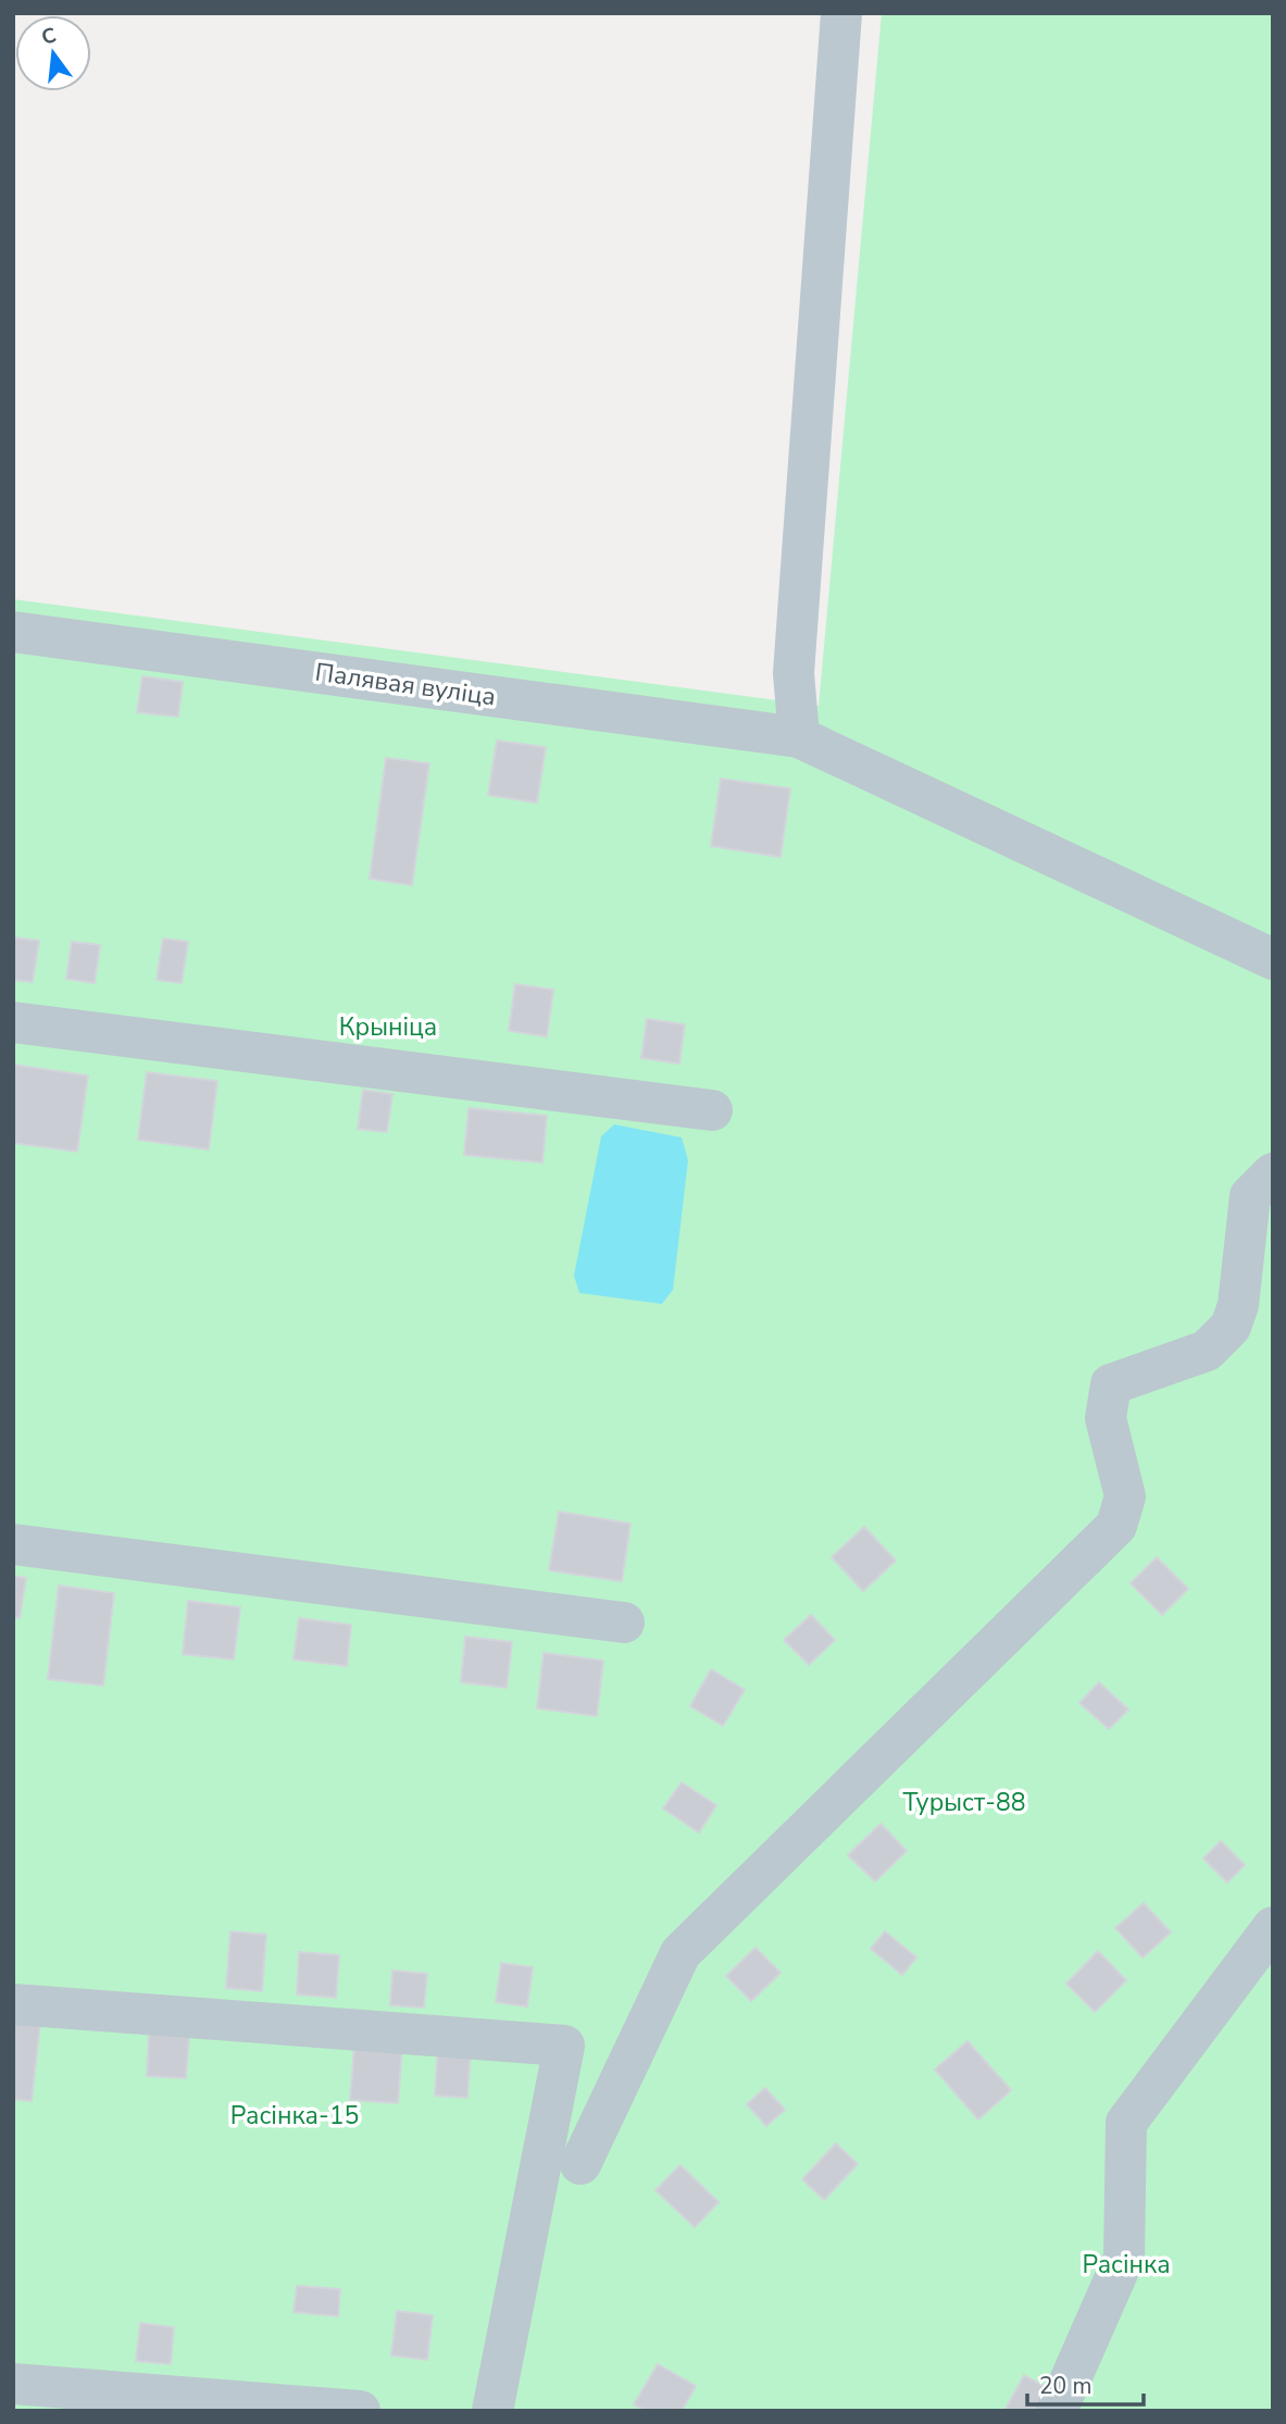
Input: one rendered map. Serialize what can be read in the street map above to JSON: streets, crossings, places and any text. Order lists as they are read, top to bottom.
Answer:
{
  "streets": {
    "street": ["Палявая вуліца"]
  },
  "parks": [
    "Крыніца",
    "Турыст-88",
    "Расінка-15",
    "Расінка"
  ],
  "scale_bar": "20 m",
  "north": "top"
}
